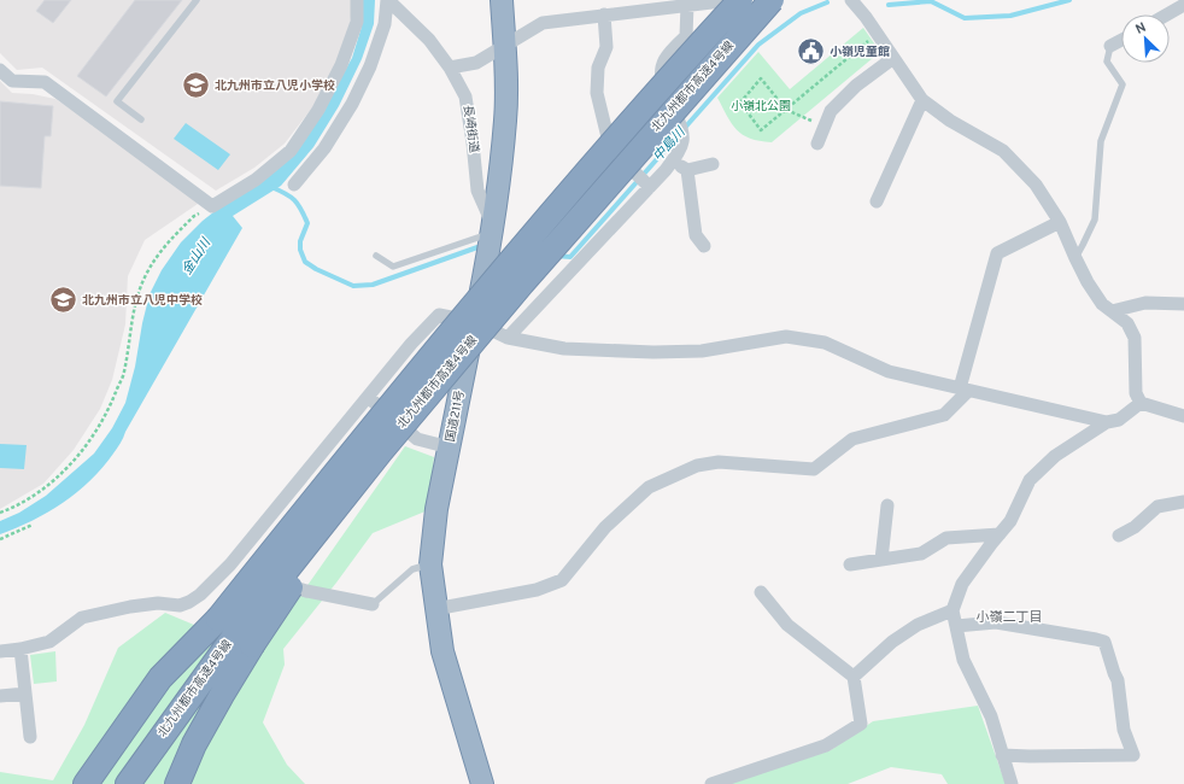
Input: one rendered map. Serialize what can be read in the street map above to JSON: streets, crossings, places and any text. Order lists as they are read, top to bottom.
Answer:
{
  "streets": {
    "highway": ["北九州都市高速4号線", "国道211号"],
    "street": ["長崎街道"]
  },
  "crossings": [
    ["長崎街道", "国道211号"]
  ],
  "districts": ["小嶺二丁目"],
  "water": ["中島川", "金山川"],
  "parks": ["小嶺北公園"],
  "places": {
    "public building": ["小嶺児童館"],
    "school or university": ["北九州市立八児小学校", "北九州市立八児中学校"]
  },
  "north": "top left"
}
